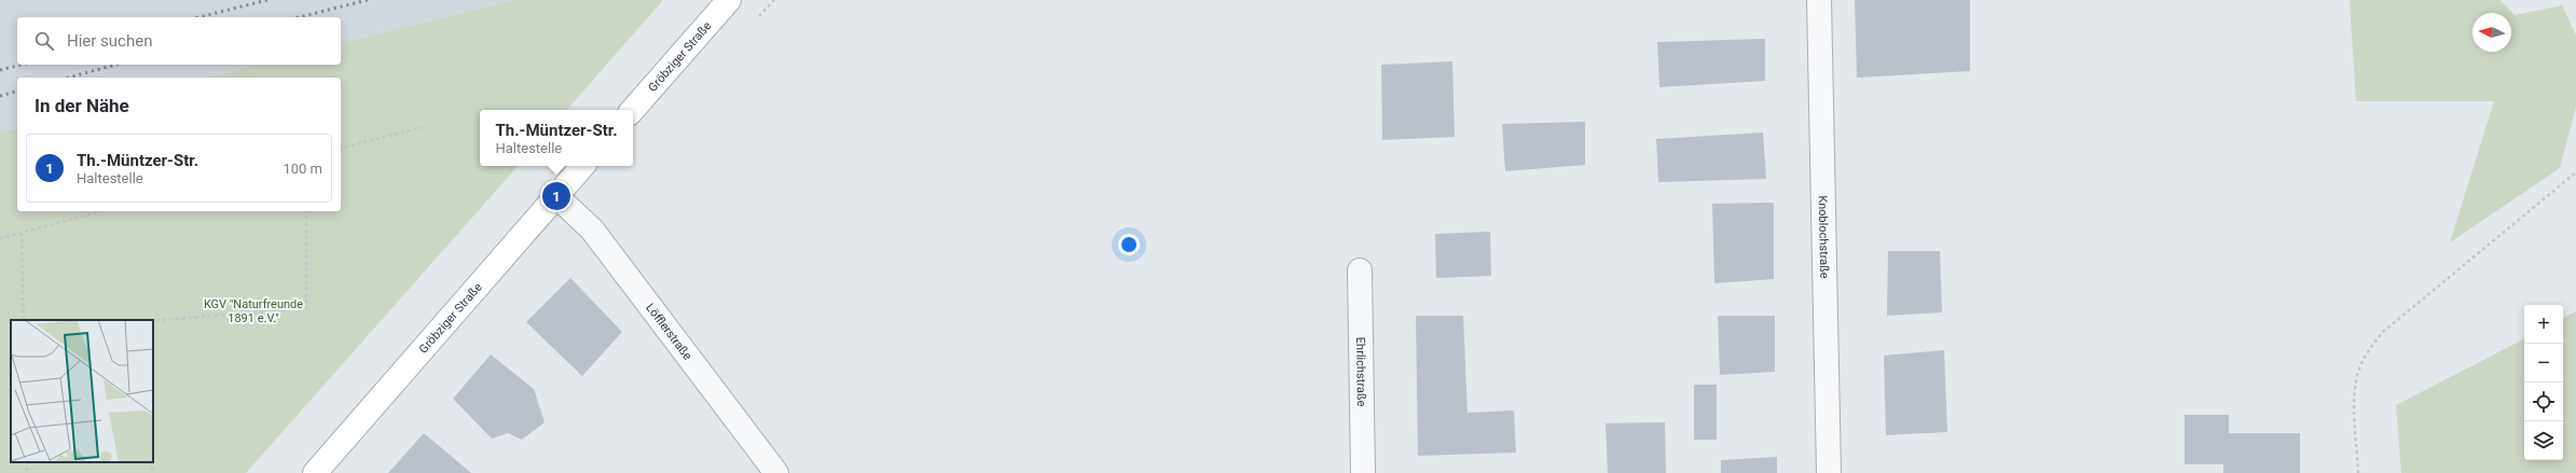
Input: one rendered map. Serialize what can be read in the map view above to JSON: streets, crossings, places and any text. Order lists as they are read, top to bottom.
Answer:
{
  "streets": {
    "main road": ["Gröbziger Straße"],
    "street": ["Knoblochstraße", "Löfflerstraße", "Ehrlichstraße"]
  },
  "crossings": [
    ["Gröbziger Straße", "Löfflerstraße"]
  ],
  "parks": ["KGV \"Naturfreunde 1891 e.V.\""],
  "north": "left",
  "page": {
    "search": "Hier suchen",
    "heading": "In der Nähe",
    "popup": ["Th.-Müntzer-Str.", "Haltestelle"],
    "list": [
      {
        "mark": "1",
        "name": "Th.-Müntzer-Str.",
        "note": "Haltestelle",
        "value": "100 m"
      }
    ],
    "pins": "1",
    "map_buttons": ["+", "−"]
  }
}
